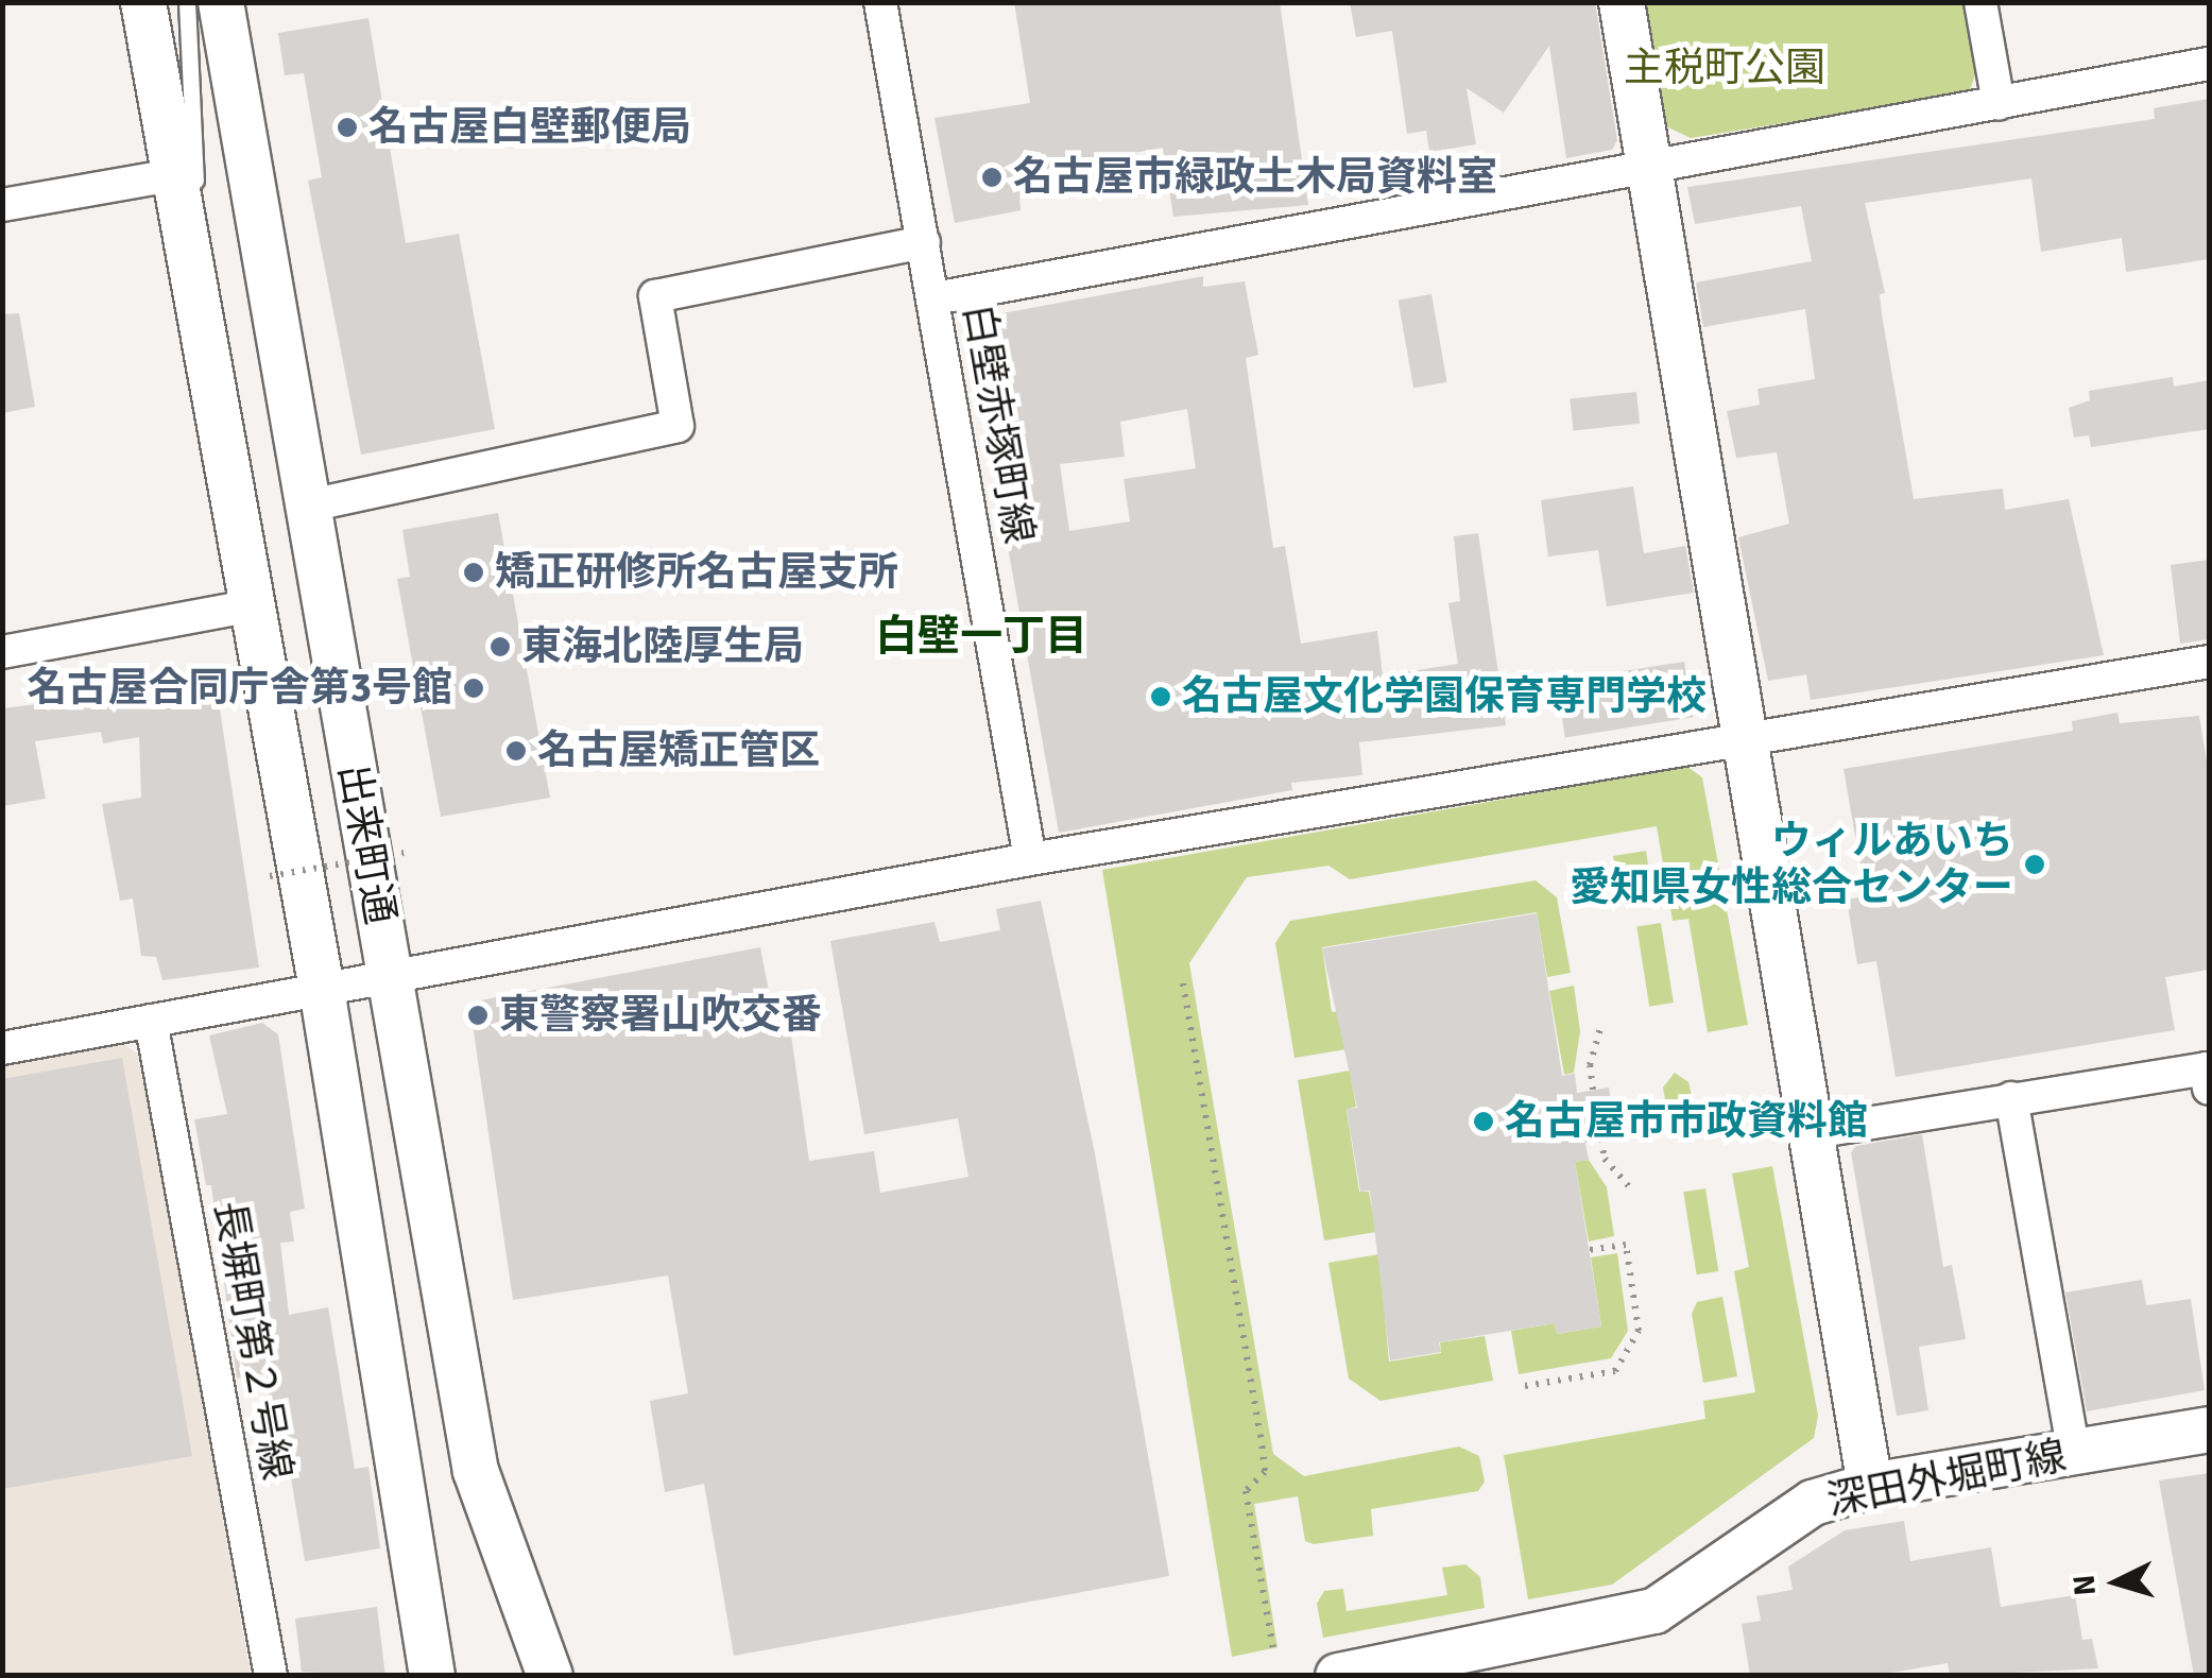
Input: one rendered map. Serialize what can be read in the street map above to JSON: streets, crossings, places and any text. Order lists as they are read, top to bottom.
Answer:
{
  "streets": {
    "main road": ["出来町通", "深田外堀町線"],
    "street": ["白壁赤塚町線", "長塀町第２号線"]
  },
  "districts": ["白壁一丁目"],
  "parks": ["主税町公園"],
  "places": [
    "名古屋白壁郵便局",
    "名古屋市緑政土木局資料室",
    "矯正研修所名古屋支所",
    "東海北陸厚生局",
    "名古屋合同庁舎第3号館",
    "名古屋文化学園保育専門学校",
    "名古屋矯正管区",
    "ウィルあいち 愛知県女性総合センター",
    "東警察署山吹交番",
    "名古屋市市政資料館"
  ],
  "north": "left"
}
